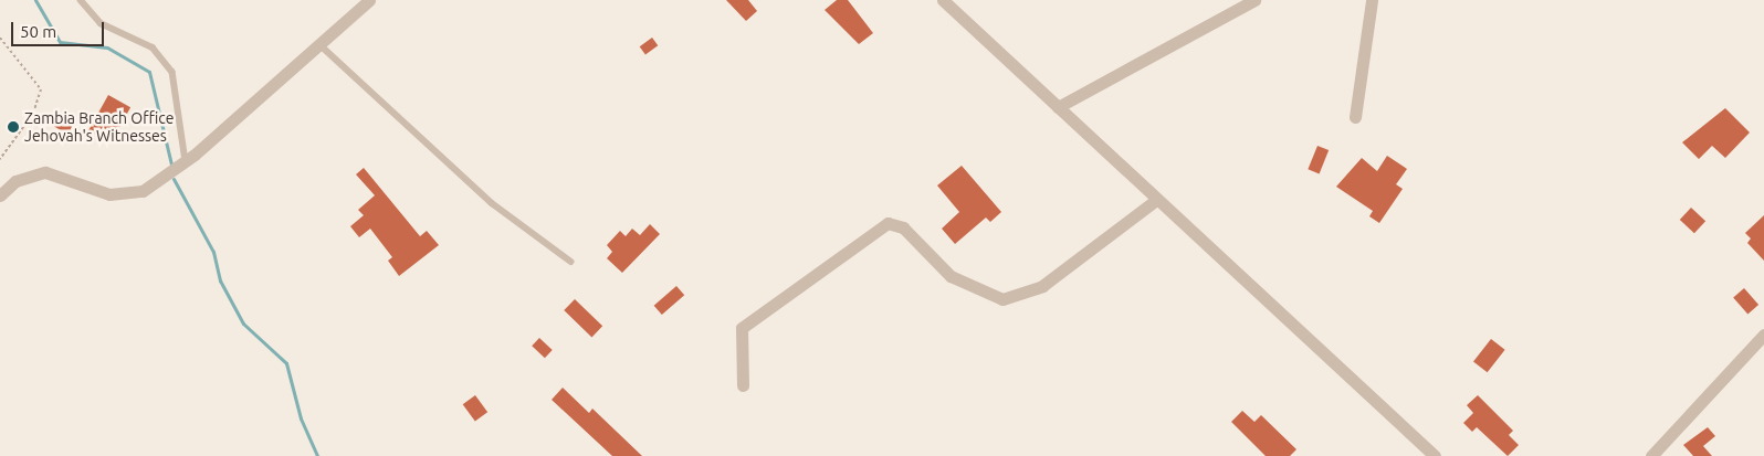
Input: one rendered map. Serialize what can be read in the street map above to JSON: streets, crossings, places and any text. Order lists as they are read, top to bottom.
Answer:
{
  "places": ["Zambia Branch Office Jehovah's Witnesses"],
  "scale_bar": "50 m"
}
